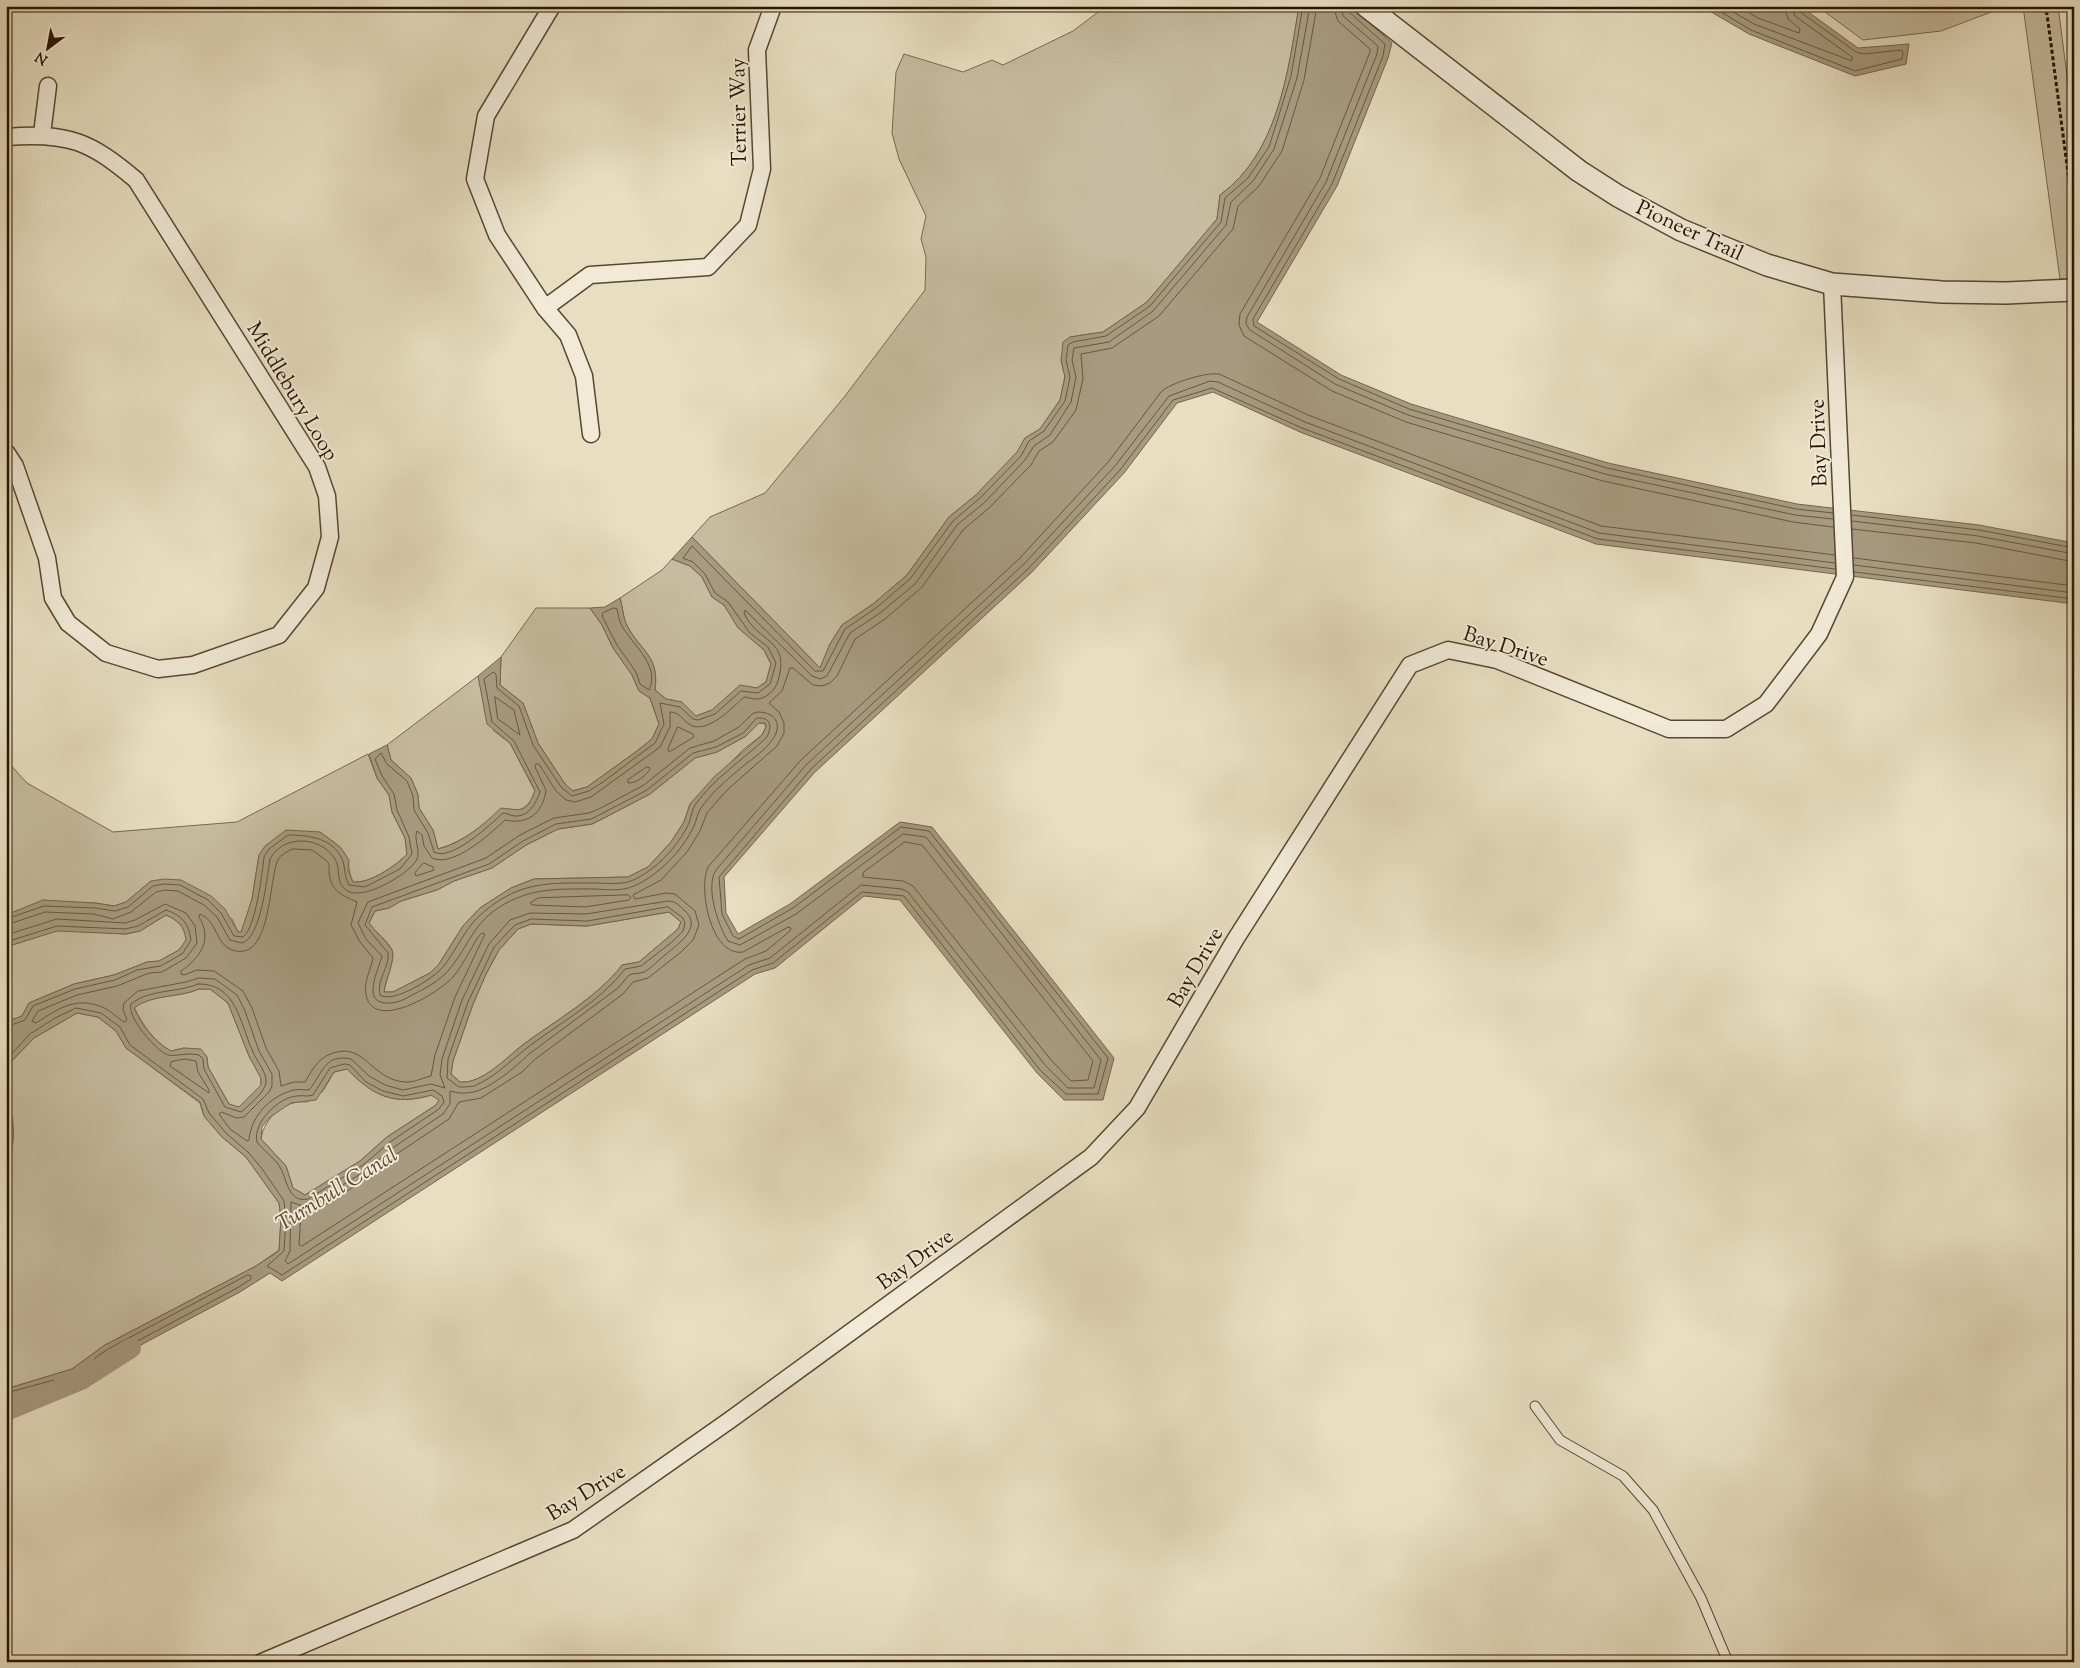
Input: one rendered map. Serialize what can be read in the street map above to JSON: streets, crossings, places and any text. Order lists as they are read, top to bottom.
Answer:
{
  "streets": {
    "street": [
      "Terrier Way",
      "Pioneer Trail",
      "Middlebury Loop",
      "Bay Drive"
    ]
  },
  "crossings": [
    ["Pioneer Trail", "Bay Drive"]
  ],
  "water": ["Turnbull Canal"],
  "north": "bottom left"
}
